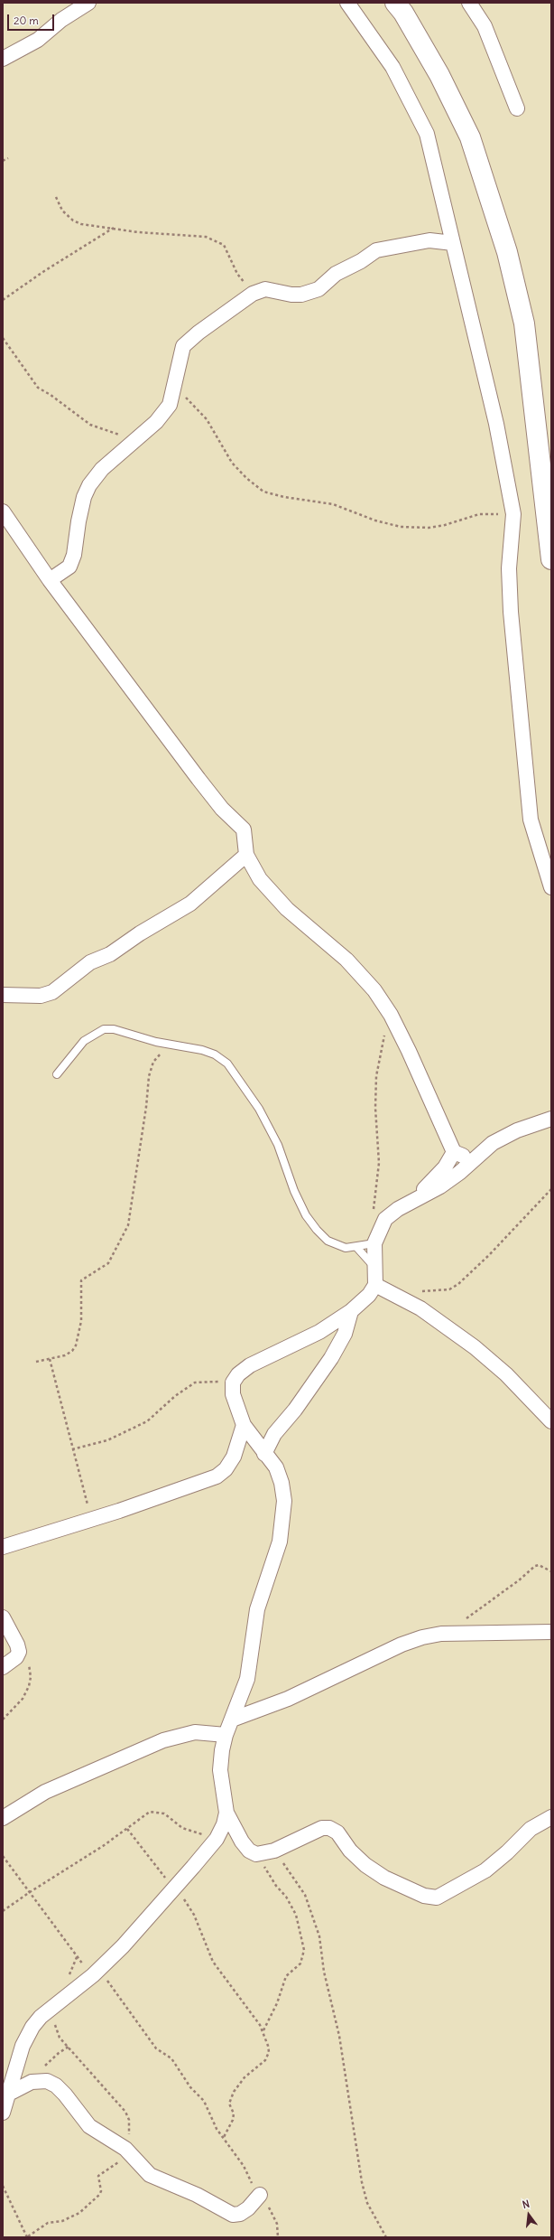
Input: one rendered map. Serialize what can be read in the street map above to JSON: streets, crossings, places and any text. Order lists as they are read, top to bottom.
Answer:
{
  "scale_bar": "20 m",
  "north": "top"
}
